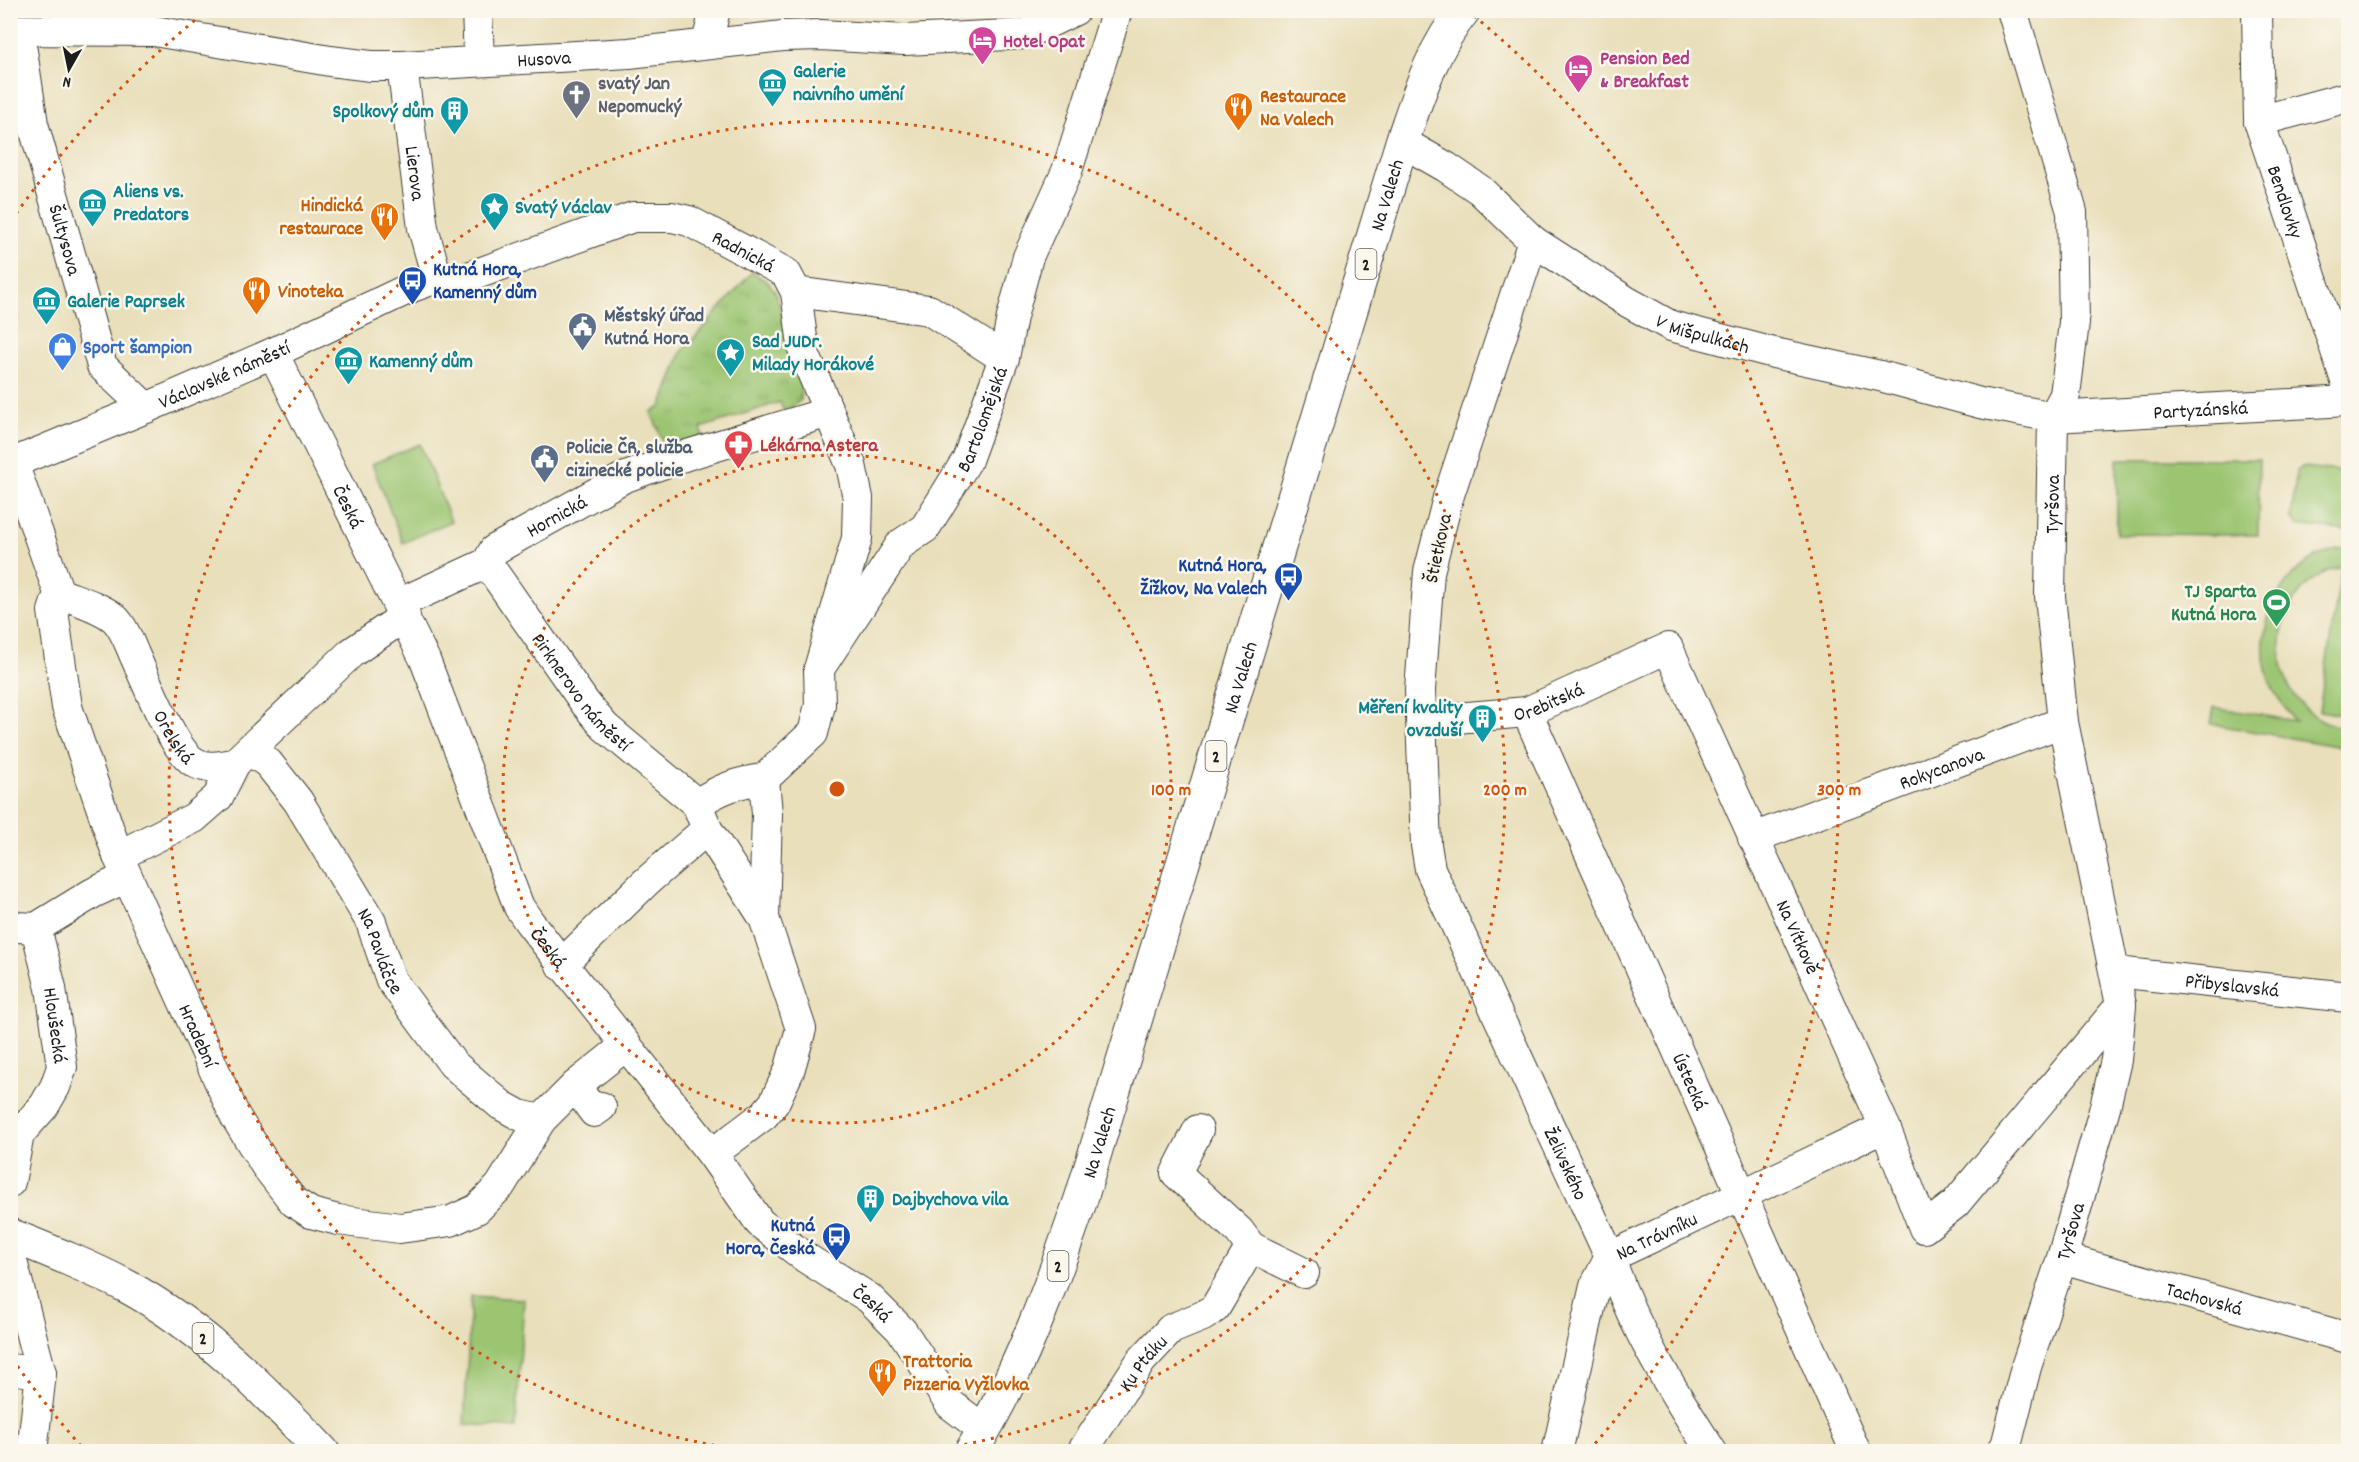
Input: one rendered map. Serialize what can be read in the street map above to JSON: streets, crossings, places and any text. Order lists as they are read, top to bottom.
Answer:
{
  "streets": {
    "main road": ["Na Valech", "2"],
    "street": [
      "Husova",
      "Lierova",
      "Bendlovky",
      "Šultysova",
      "Radnická",
      "V Mišpulkách",
      "Václavské náměstí",
      "Partyzánská",
      "Bartolomějská",
      "Tyršova",
      "Česká",
      "Hornická",
      "Štietkova",
      "Pirknerovo náměstí",
      "Orebitská",
      "Orelská",
      "Rokycanova",
      "Na Vítkově",
      "Na Pavláčce",
      "Přibyslavská",
      "Hloušecká",
      "Hradební",
      "Ústecká",
      "Želivského",
      "Na Trávníku",
      "Tachovská",
      "Ku Ptáku"
    ]
  },
  "crossings": [
    ["Husova", "Lierova"],
    ["Husova", "Šultysova"],
    ["Lierova", "Radnická"],
    ["Lierova", "Václavské náměstí"],
    ["Na Valech", "V Mišpulkách"],
    ["Na Valech", "Česká"],
    ["Šultysova", "Václavské náměstí"],
    ["Radnická", "Václavské náměstí"],
    ["Radnická", "Bartolomějská"],
    ["Radnická", "Hornická"],
    ["V Mišpulkách", "Partyzánská"],
    ["V Mišpulkách", "Tyršova"],
    ["V Mišpulkách", "Štietkova"],
    ["Václavské náměstí", "Česká"],
    ["Václavské náměstí", "Hradební"],
    ["Partyzánská", "Tyršova"],
    ["Tyršova", "Rokycanova"],
    ["Tyršova", "Na Vítkově"],
    ["Tyršova", "Přibyslavská"],
    ["Tyršova", "Tachovská"],
    ["Česká", "Hornická"],
    ["Česká", "Pirknerovo náměstí"],
    ["Česká", "Hradební"],
    ["Hornická", "Pirknerovo náměstí"],
    ["Štietkova", "Orebitská"],
    ["Štietkova", "Želivského"],
    ["Orebitská", "Na Vítkově"],
    ["Orebitská", "Ústecká"],
    ["Orelská", "Na Pavláčce"],
    ["Orelská", "Hloušecká"],
    ["Orelská", "Hradební"],
    ["Rokycanova", "Na Vítkově"],
    ["Na Vítkově", "Na Trávníku"],
    ["Na Pavláčce", "Hloušecká"],
    ["Na Pavláčce", "Hradební"],
    ["Hloušecká", "Hradební"],
    ["Ústecká", "Na Trávníku"],
    ["Želivského", "Na Trávníku"]
  ],
  "places": {
    "hotel": ["Hotel Opat", "Pension Bed & Breakfast"],
    "museum": [
      "Galerie naivního umění",
      "Aliens vs. Predators",
      "Galerie Paprsek",
      "Kamenný dům"
    ],
    "church": ["svatý Jan Nepomucký"],
    "restaurant": [
      "Restaurace Na Valech",
      "Hindická restaurace",
      "Vinoteka",
      "Trattoria Pizzeria Vyžlovka"
    ],
    "building": ["Spolkový dům", "Měření kvality ovzduší", "Dajbychova vila"],
    "place": ["Svatý Václav", "Sad JUDr. Milady Horákové"],
    "bus stop": ["Kutná Hora, Kamenný dům", "Kutná Hora, Žižkov, Na Valech", "Kutná Hora, Česká"],
    "public building": ["Městský úřad Kutná Hora", "Policie ČR, služba cizinecké policie"],
    "shop": ["Sport šampion"],
    "pharmacy": ["Lékárna Astera"],
    "sports": ["TJ Sparta Kutná Hora"]
  },
  "north": "bottom",
  "rings": ["100 m", "200 m", "300 m"]
}
